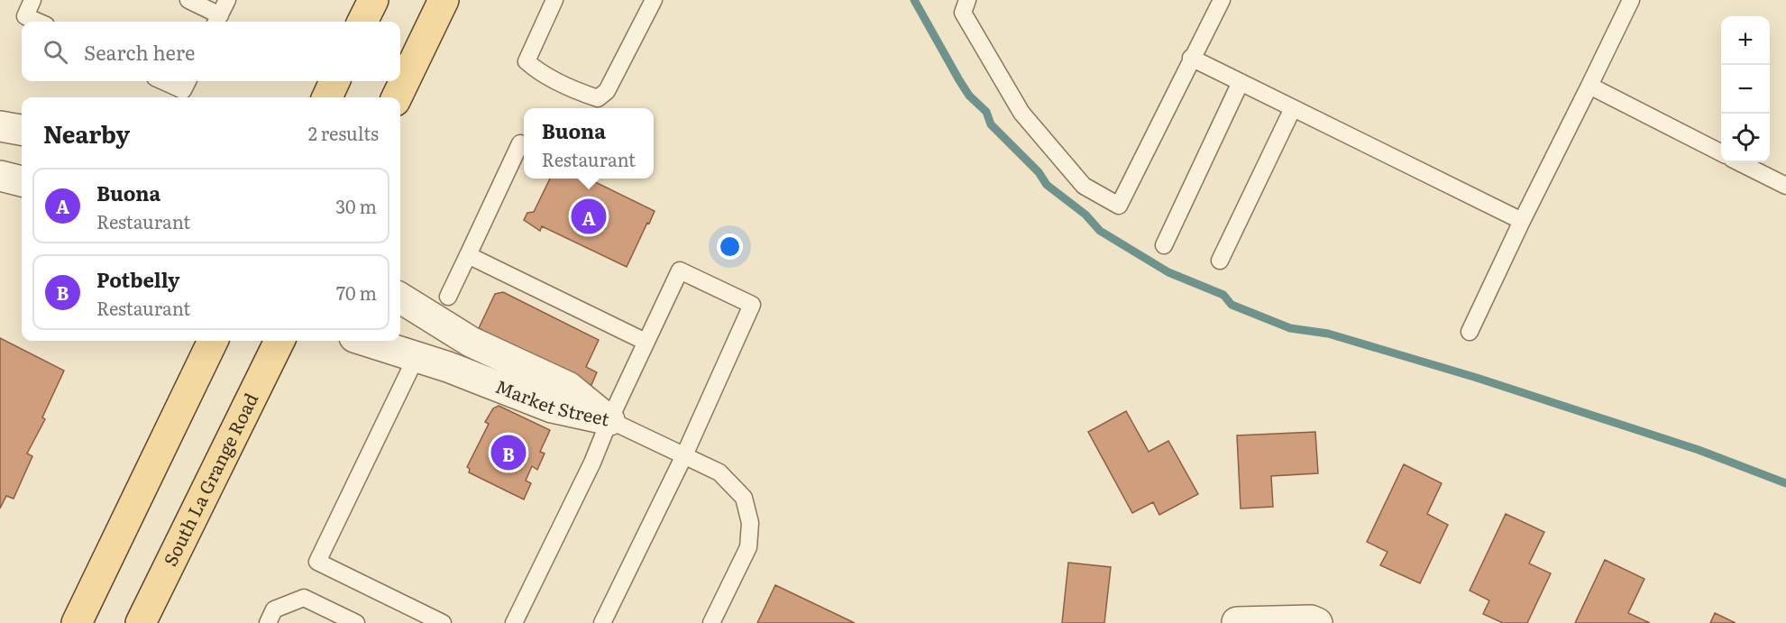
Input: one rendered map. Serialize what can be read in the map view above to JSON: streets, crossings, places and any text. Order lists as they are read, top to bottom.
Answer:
{
  "streets": {
    "main road": ["South La Grange Road"],
    "street": ["Market Street"]
  },
  "page": {
    "map_buttons": ["+", "−"],
    "search": "Search here",
    "heading": ["Nearby", "2 results"],
    "popup": ["Buona", "Restaurant"],
    "list": [
      {
        "mark": "A",
        "name": "Buona",
        "note": "Restaurant",
        "value": "30 m"
      },
      {
        "mark": "B",
        "name": "Potbelly",
        "note": "Restaurant",
        "value": "70 m"
      }
    ],
    "pins": ["A", "B"]
  }
}
